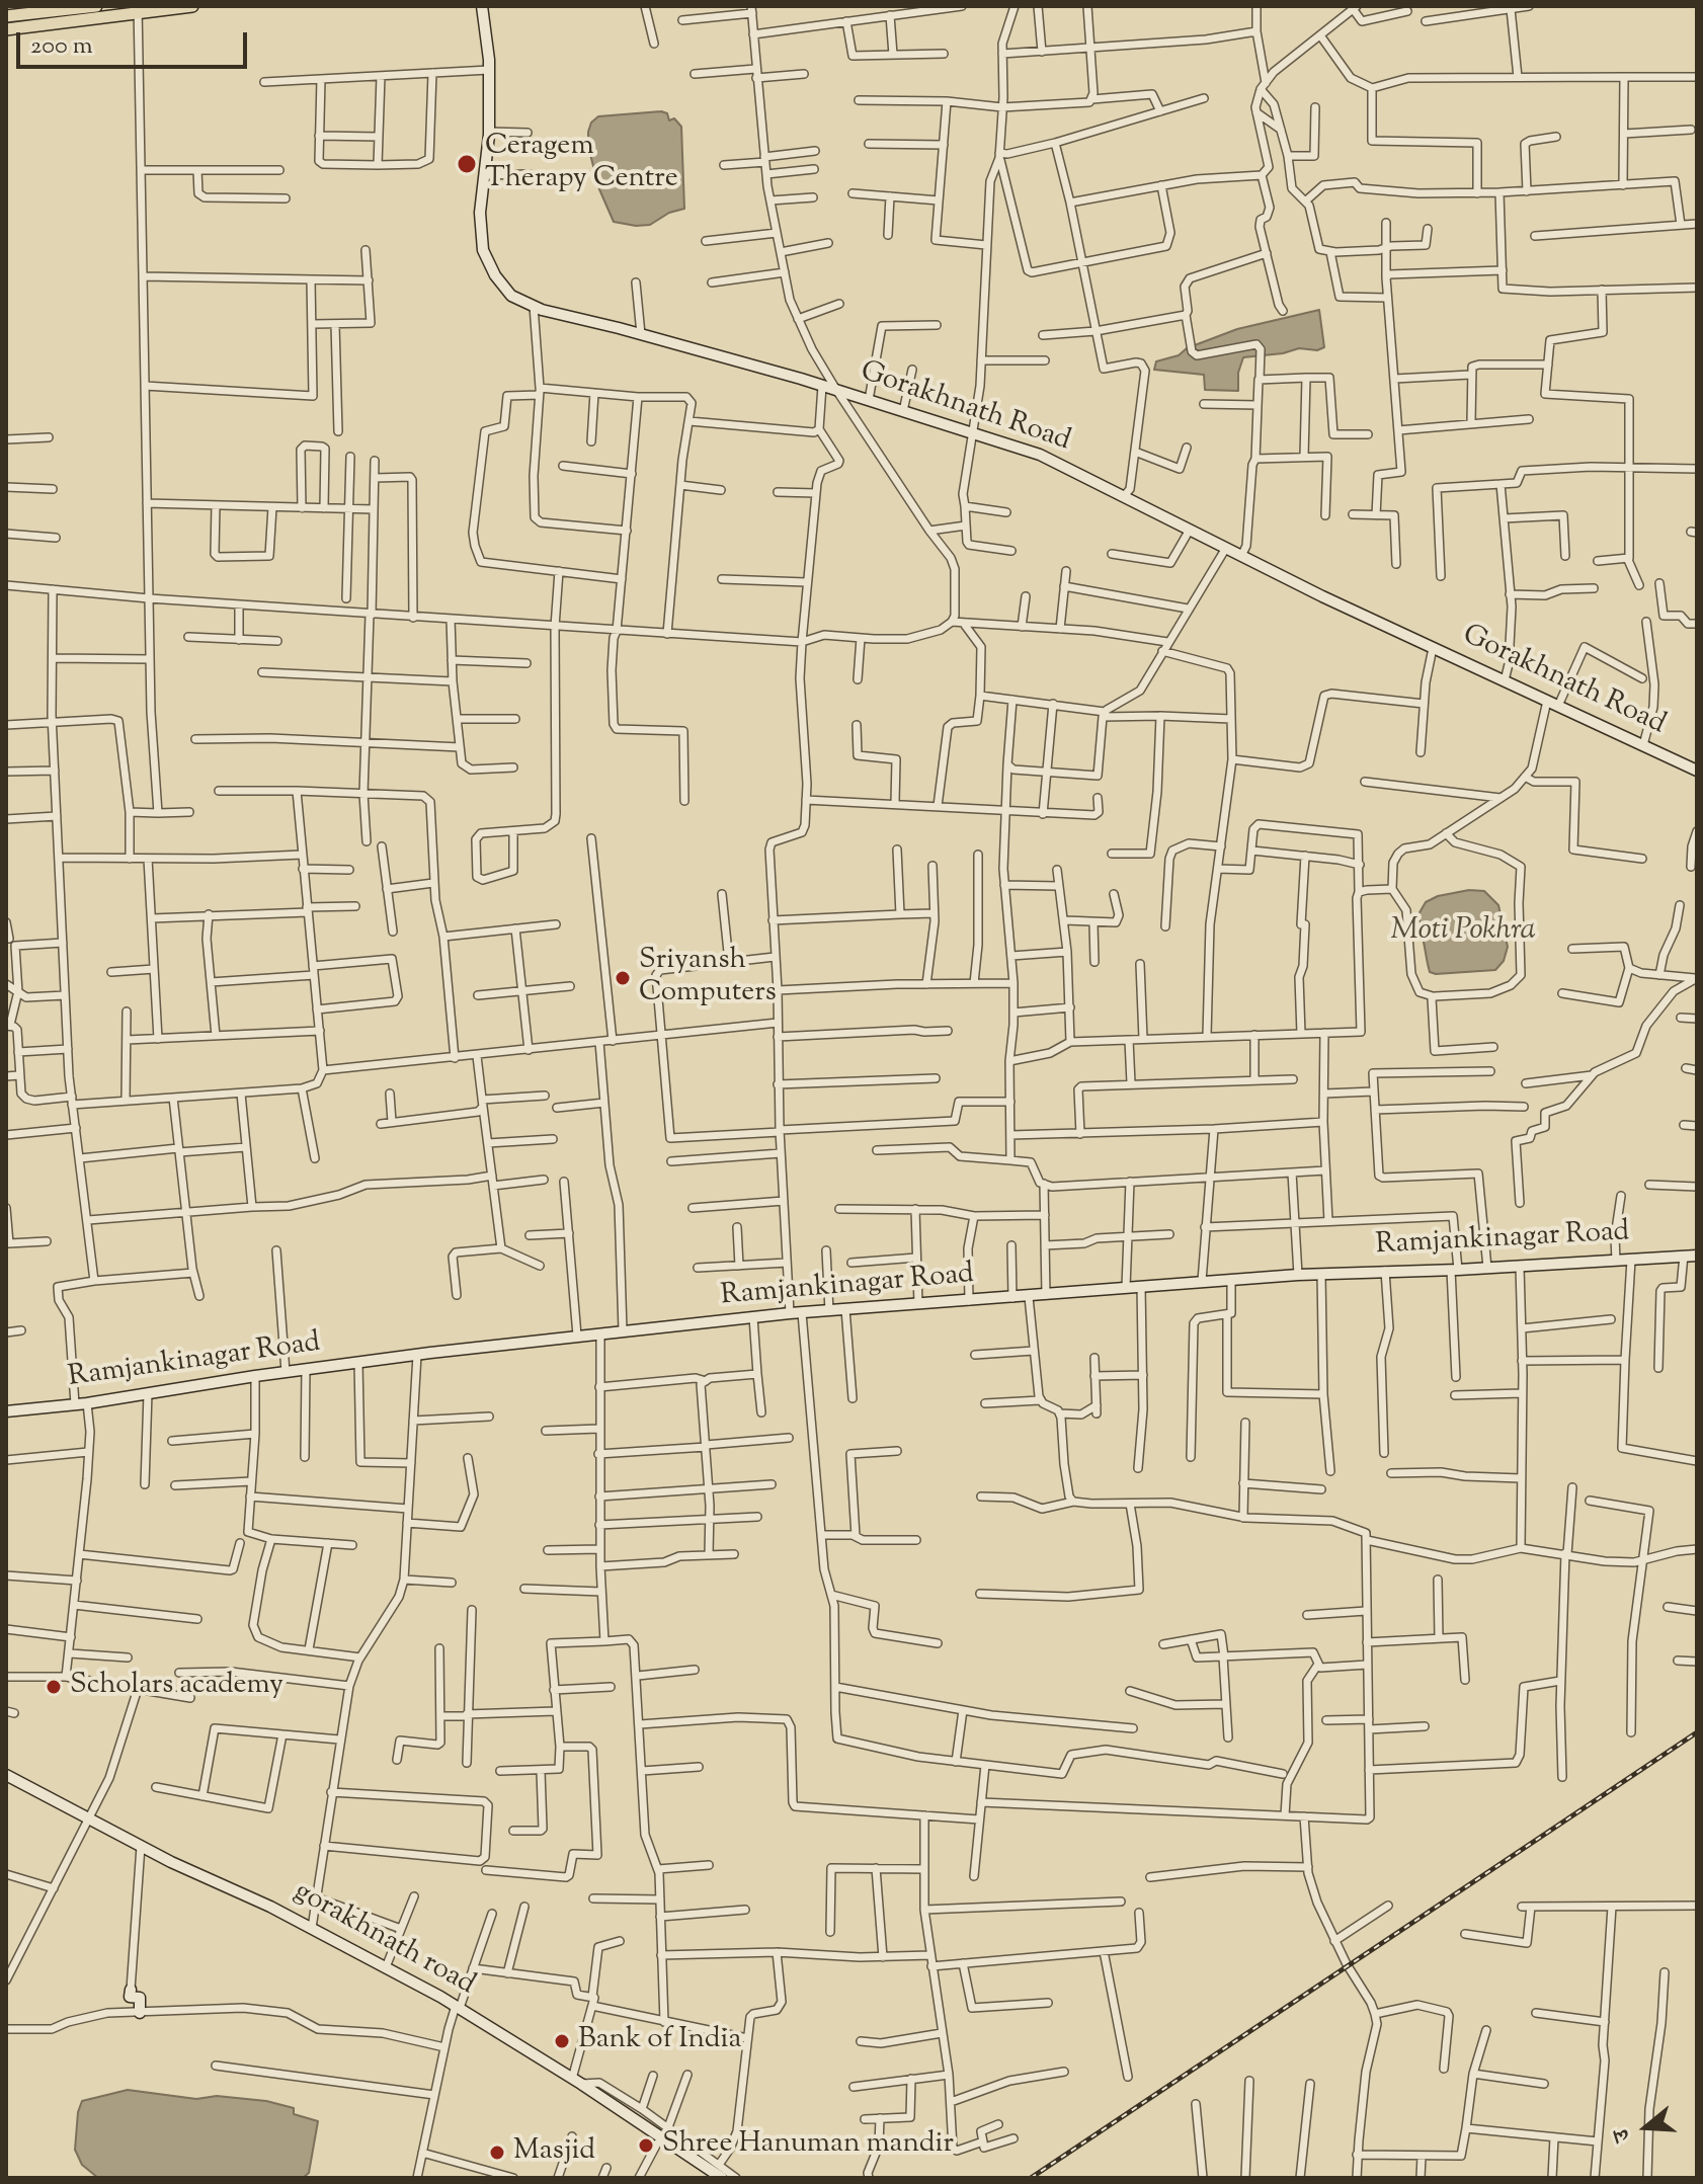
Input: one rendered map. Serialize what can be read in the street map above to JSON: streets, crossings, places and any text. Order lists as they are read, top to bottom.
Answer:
{
  "streets": {
    "street": ["Gorakhnath Road", "Ramjankinagar Road", "gorakhnath road"]
  },
  "water": ["Moti Pokhra"],
  "places": [
    "Ceragem Therapy Centre",
    "Sriyansh Computers",
    "Scholars academy",
    "Bank of India",
    "Shree Hanuman mandir",
    "Masjid"
  ],
  "scale_bar": "200 m",
  "north": "left"
}
